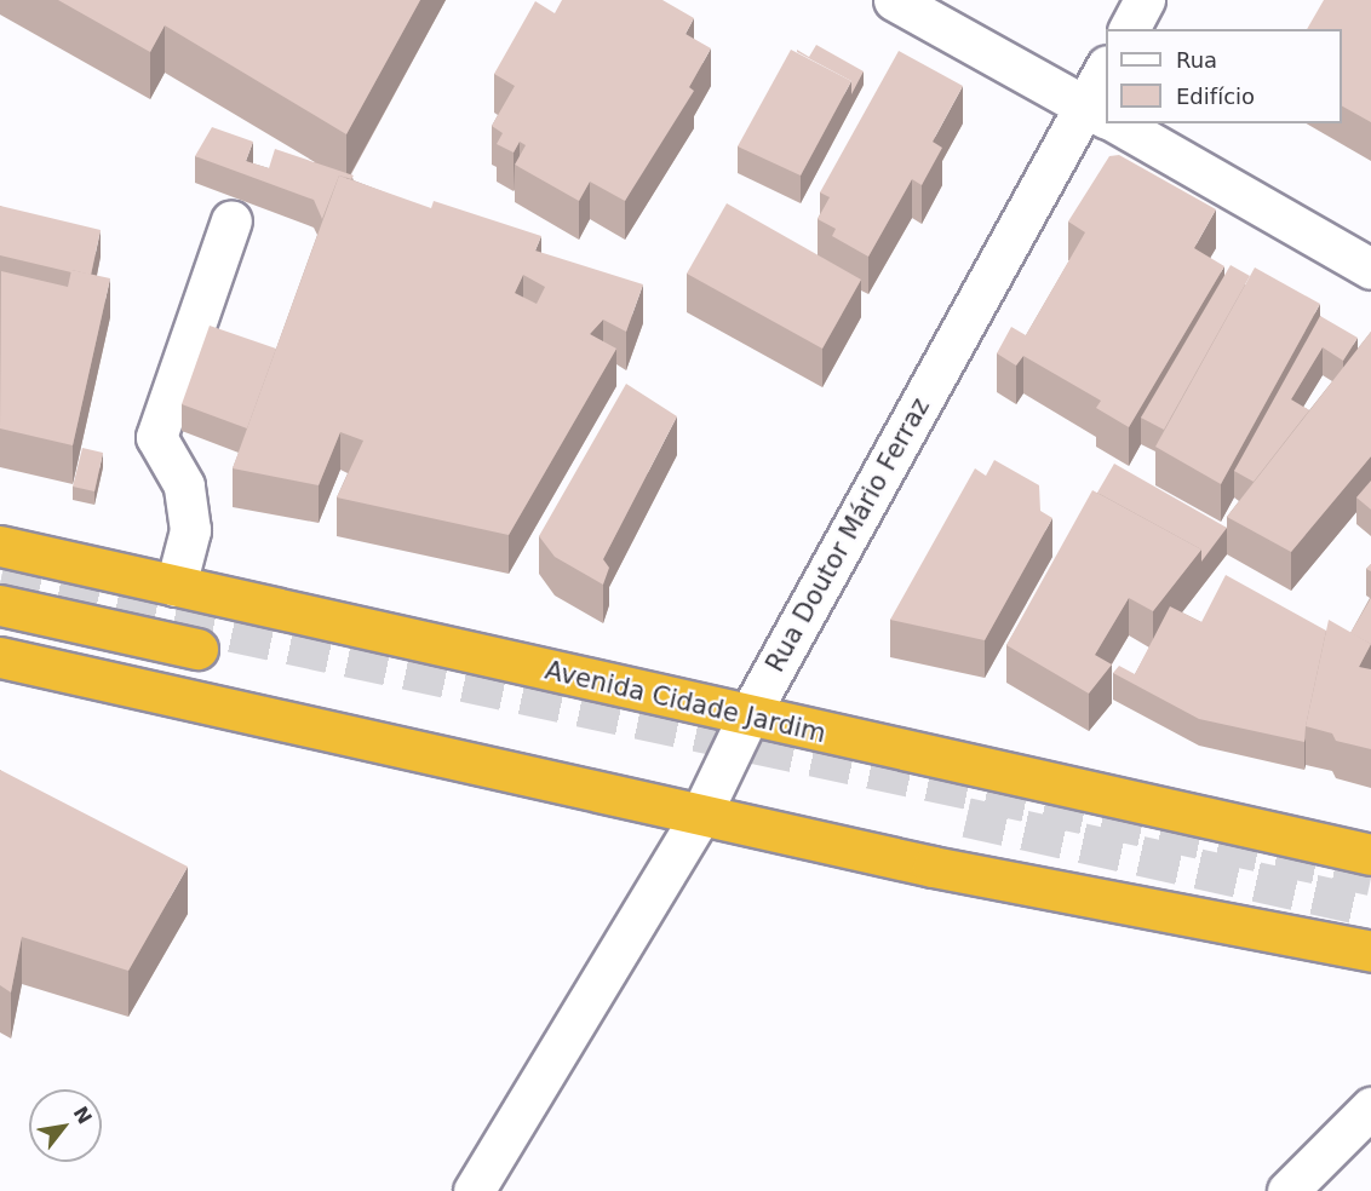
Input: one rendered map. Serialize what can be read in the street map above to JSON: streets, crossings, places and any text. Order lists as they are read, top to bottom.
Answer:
{
  "streets": {
    "highway": ["Avenida Cidade Jardim"],
    "street": ["Rua Doutor Mário Ferraz"]
  },
  "crossings": [
    ["Rua Doutor Mário Ferraz", "Avenida Cidade Jardim"]
  ],
  "legend": ["Rua", "Edifício"],
  "north": "top right"
}
